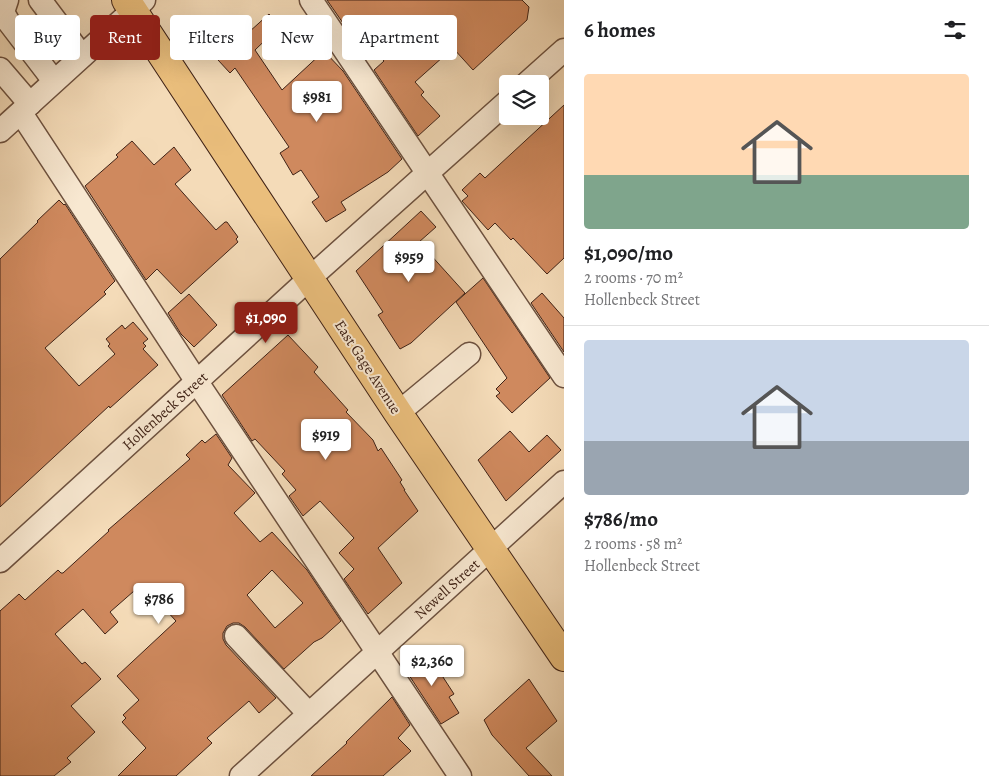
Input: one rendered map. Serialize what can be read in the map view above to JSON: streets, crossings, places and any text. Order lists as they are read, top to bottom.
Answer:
{
  "streets": {
    "main road": ["East Gage Avenue"],
    "street": ["Hollenbeck Street", "Newell Street"]
  },
  "crossings": [
    ["East Gage Avenue", "Hollenbeck Street"],
    ["East Gage Avenue", "Newell Street"]
  ],
  "page": {
    "heading": "6 homes",
    "chip": [
      "Buy",
      "Rent",
      "Filters",
      "New",
      "Apartment"
    ],
    "list": [
      {
        "name": "$1,090/mo",
        "note": "2 rooms · 70 m² · Hollenbeck Street"
      },
      {
        "name": "$786/mo",
        "note": "2 rooms · 58 m² · Hollenbeck Street"
      }
    ],
    "price": [
      "$981",
      "$959",
      "$1,090",
      "$919",
      "$786",
      "$2,360"
    ]
  }
}
